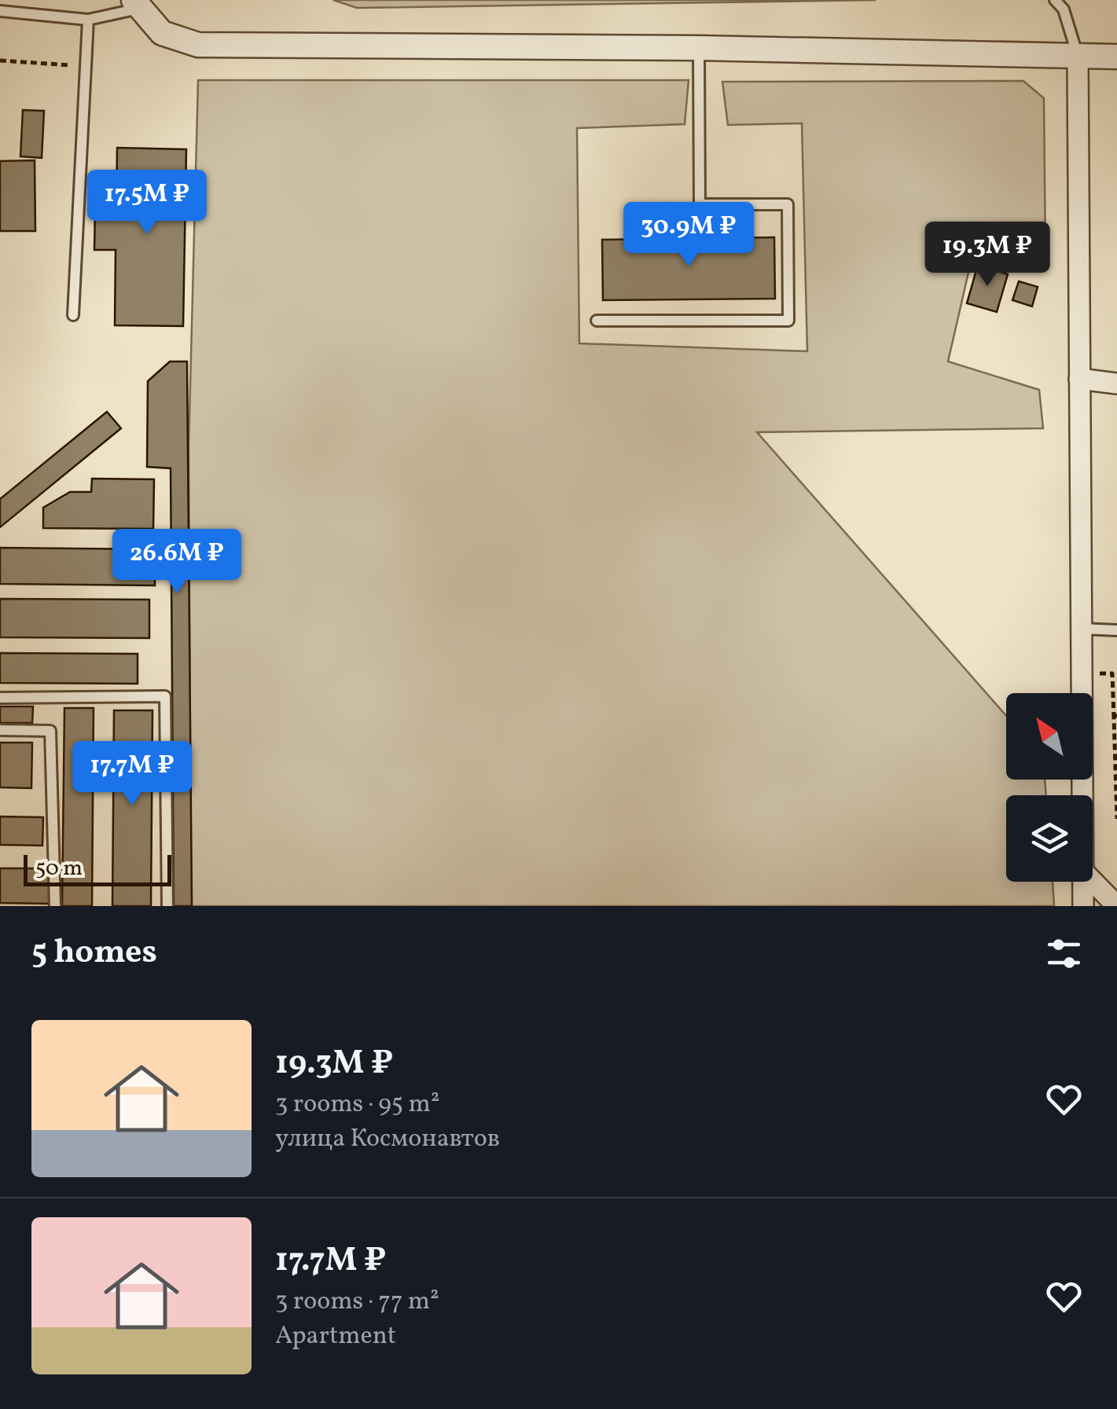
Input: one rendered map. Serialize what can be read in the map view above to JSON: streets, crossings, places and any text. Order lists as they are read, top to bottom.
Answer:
{
  "scale_bar": "50 m",
  "north": "top left",
  "page": {
    "price": [
      "17.5M ₽",
      "30.9M ₽",
      "19.3M ₽",
      "26.6M ₽",
      "17.7M ₽"
    ],
    "scale": "50 m",
    "heading": "5 homes",
    "list": [
      {
        "name": "19.3M ₽",
        "note": "3 rooms · 95 m² · улица Космонавтов"
      },
      {
        "name": "17.7M ₽",
        "note": "3 rooms · 77 m² · Apartment"
      }
    ]
  }
}
